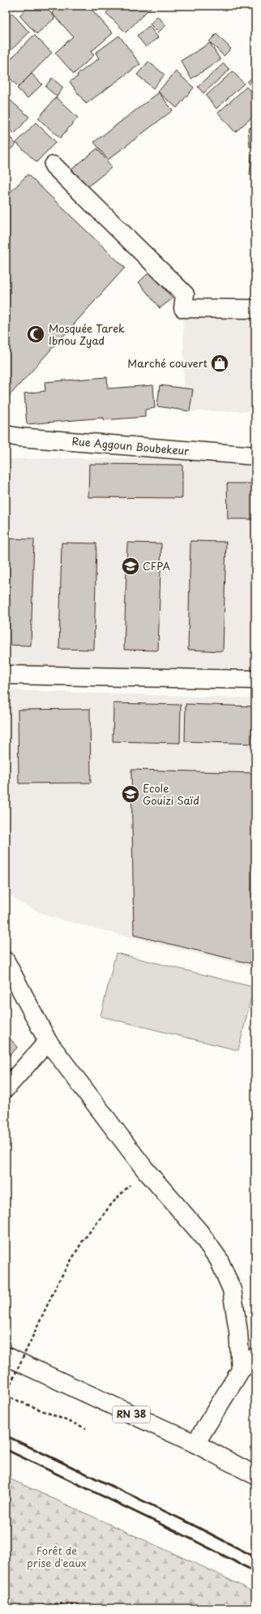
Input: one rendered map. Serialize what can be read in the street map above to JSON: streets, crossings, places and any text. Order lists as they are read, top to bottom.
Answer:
{
  "streets": {
    "street": ["Rue Aggoun Boubekeur", "RN 38"]
  },
  "parks": ["Forêt de prise d'eaux"],
  "places": {
    "mosque": ["Mosquée Tarek Ibnou Zyad"],
    "shop": ["Marché couvert"],
    "school or university": ["CFPA", "Ecole Gouizi Saïd"]
  }
}
